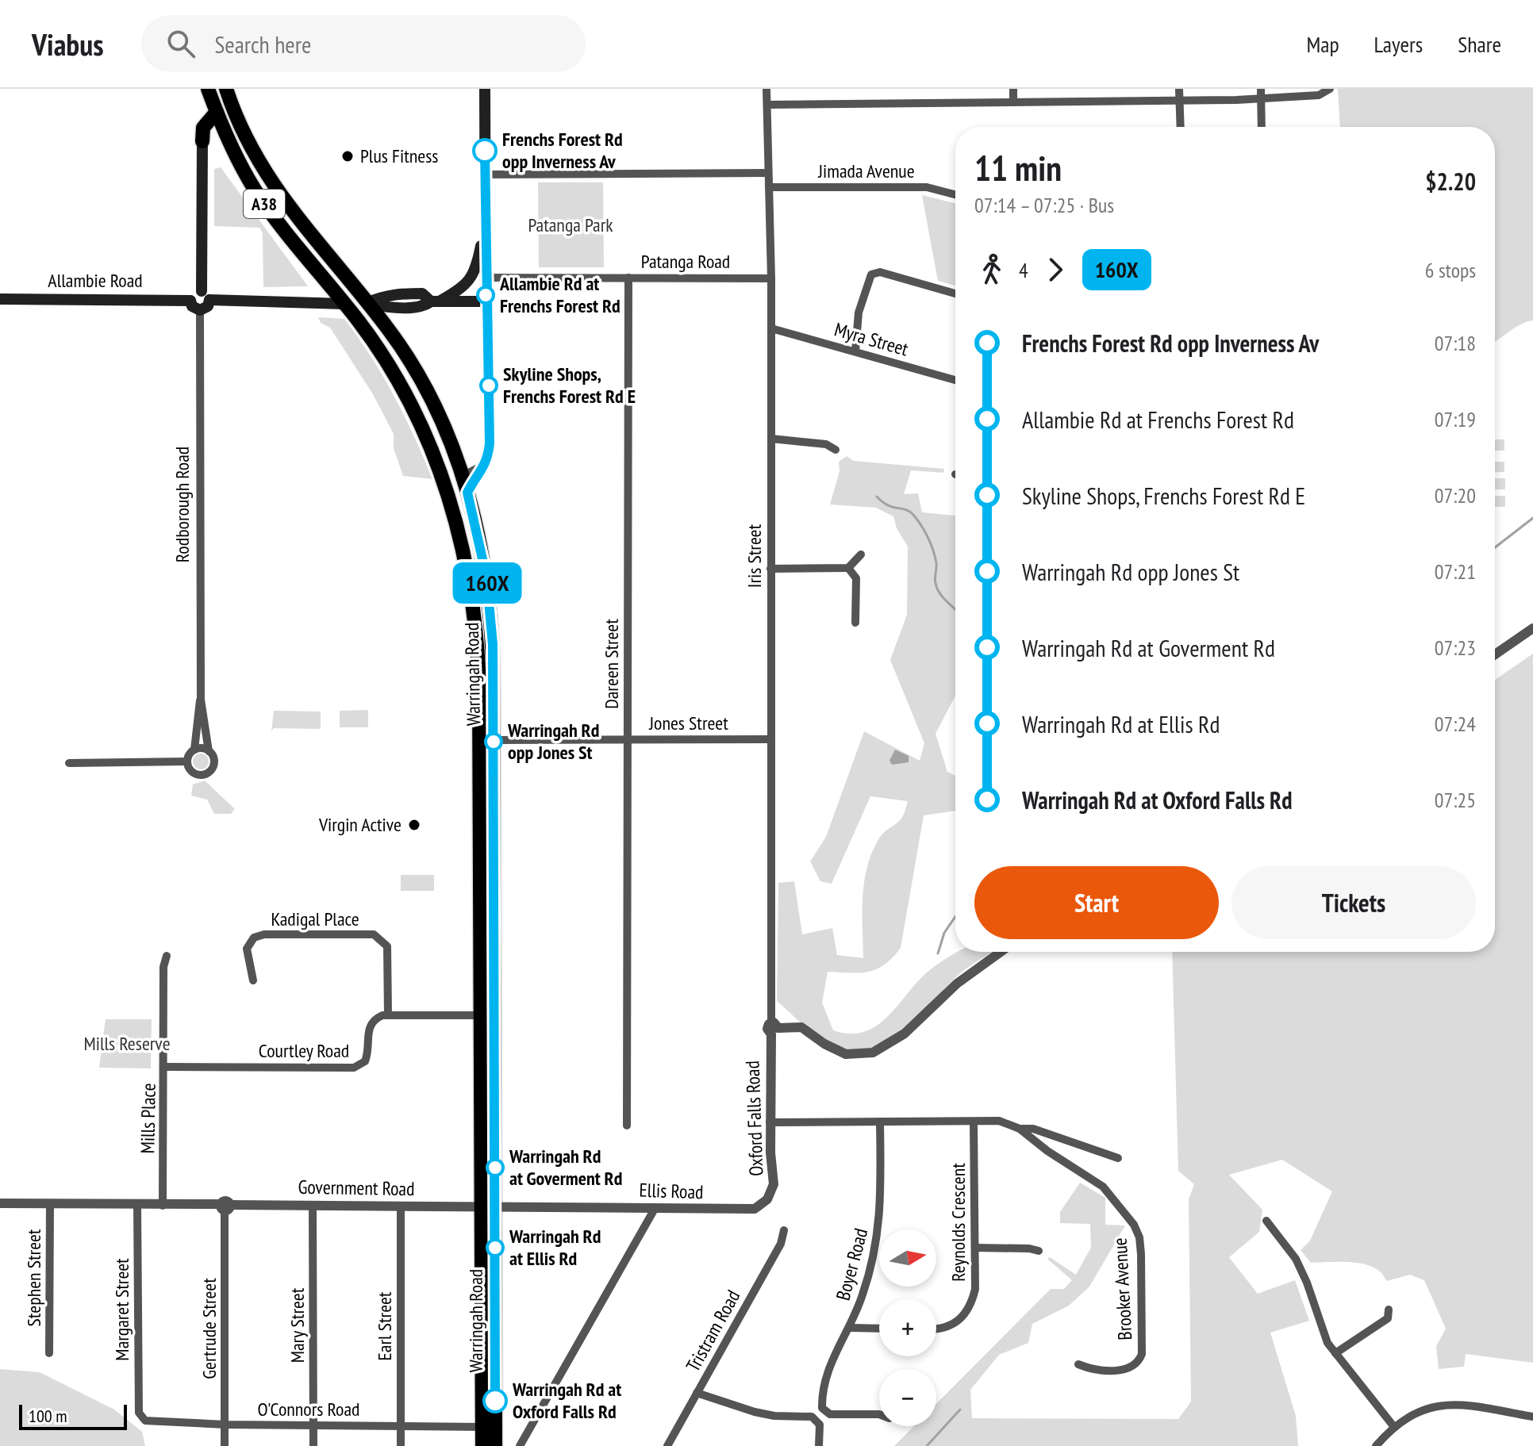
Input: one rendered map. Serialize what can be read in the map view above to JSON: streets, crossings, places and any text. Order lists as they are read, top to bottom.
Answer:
{
  "streets": {
    "highway": ["A38", "Warringah Road"],
    "main road": ["Allambie Road"],
    "street": [
      "Jimada Avenue",
      "Patanga Road",
      "Myra Street",
      "Rodborough Road",
      "Iris Street",
      "Dareen Street",
      "Jones Street",
      "Kadigal Place",
      "Courtley Road",
      "Mills Place",
      "Oxford Falls Road",
      "Government Road",
      "Ellis Road",
      "Reynolds Crescent",
      "Boyer Road",
      "Stephen Street",
      "Brooker Avenue",
      "Margaret Street",
      "Mary Street",
      "Earl Street",
      "Gertrude Street",
      "Tristram Road",
      "O'Connors Road"
    ]
  },
  "crossings": [
    ["Jimada Avenue", "Iris Street"],
    ["Patanga Road", "Iris Street"],
    ["Patanga Road", "Dareen Street"],
    ["Allambie Road", "Rodborough Road"],
    ["Myra Street", "Iris Street"],
    ["Iris Street", "Jones Street"],
    ["Iris Street", "Oxford Falls Road"],
    ["Dareen Street", "Jones Street"],
    ["Warringah Road", "Jones Street"],
    ["Warringah Road", "Government Road"],
    ["Warringah Road", "Ellis Road"],
    ["Warringah Road", "O'Connors Road"],
    ["Kadigal Place", "Courtley Road"],
    ["Courtley Road", "Mills Place"],
    ["Mills Place", "Government Road"],
    ["Oxford Falls Road", "Ellis Road"],
    ["Oxford Falls Road", "Brooker Avenue"],
    ["Government Road", "Ellis Road"],
    ["Government Road", "Stephen Street"],
    ["Government Road", "Margaret Street"],
    ["Government Road", "Mary Street"],
    ["Government Road", "Earl Street"],
    ["Government Road", "Gertrude Street"],
    ["Reynolds Crescent", "Brooker Avenue"],
    ["Boyer Road", "Brooker Avenue"],
    ["Margaret Street", "O'Connors Road"],
    ["Mary Street", "O'Connors Road"],
    ["Earl Street", "O'Connors Road"],
    ["Gertrude Street", "O'Connors Road"]
  ],
  "parks": ["Patanga Park", "Mills Reserve"],
  "places": [
    "Frenchs Forest Rd opp Inverness Av",
    "Plus Fitness",
    "Allambie Rd at Frenchs Forest Rd",
    "Skyline Shops, Frenchs Forest Rd E",
    "Warringah Rd opp Jones St",
    "Virgin Active",
    "Warringah Rd at Goverment Rd",
    "Warringah Rd at Ellis Rd",
    "Warringah Rd at Oxford Falls Rd"
  ],
  "lines": ["bus line 160X"],
  "scale_bar": "100 m",
  "north": "right",
  "page": {
    "header": "Viabus",
    "search": "Search here",
    "nav": ["Map", "Layers", "Share"],
    "on_map": "160X",
    "heading": ["11 min", "07:14 – 07:25 · Bus", "$2.20"],
    "legs": ["4", "160X", "6 stops"],
    "list": [
      {
        "name": "Frenchs Forest Rd opp Inverness Av",
        "value": "07:18"
      },
      {
        "name": "Allambie Rd at Frenchs Forest Rd",
        "value": "07:19"
      },
      {
        "name": "Skyline Shops, Frenchs Forest Rd E",
        "value": "07:20"
      },
      {
        "name": "Warringah Rd opp Jones St",
        "value": "07:21"
      },
      {
        "name": "Warringah Rd at Goverment Rd",
        "value": "07:23"
      },
      {
        "name": "Warringah Rd at Ellis Rd",
        "value": "07:24"
      },
      {
        "name": "Warringah Rd at Oxford Falls Rd",
        "value": "07:25"
      }
    ],
    "buttons": ["Start", "Tickets"],
    "map_buttons": ["+", "−"],
    "scale": "100 m"
  }
}
